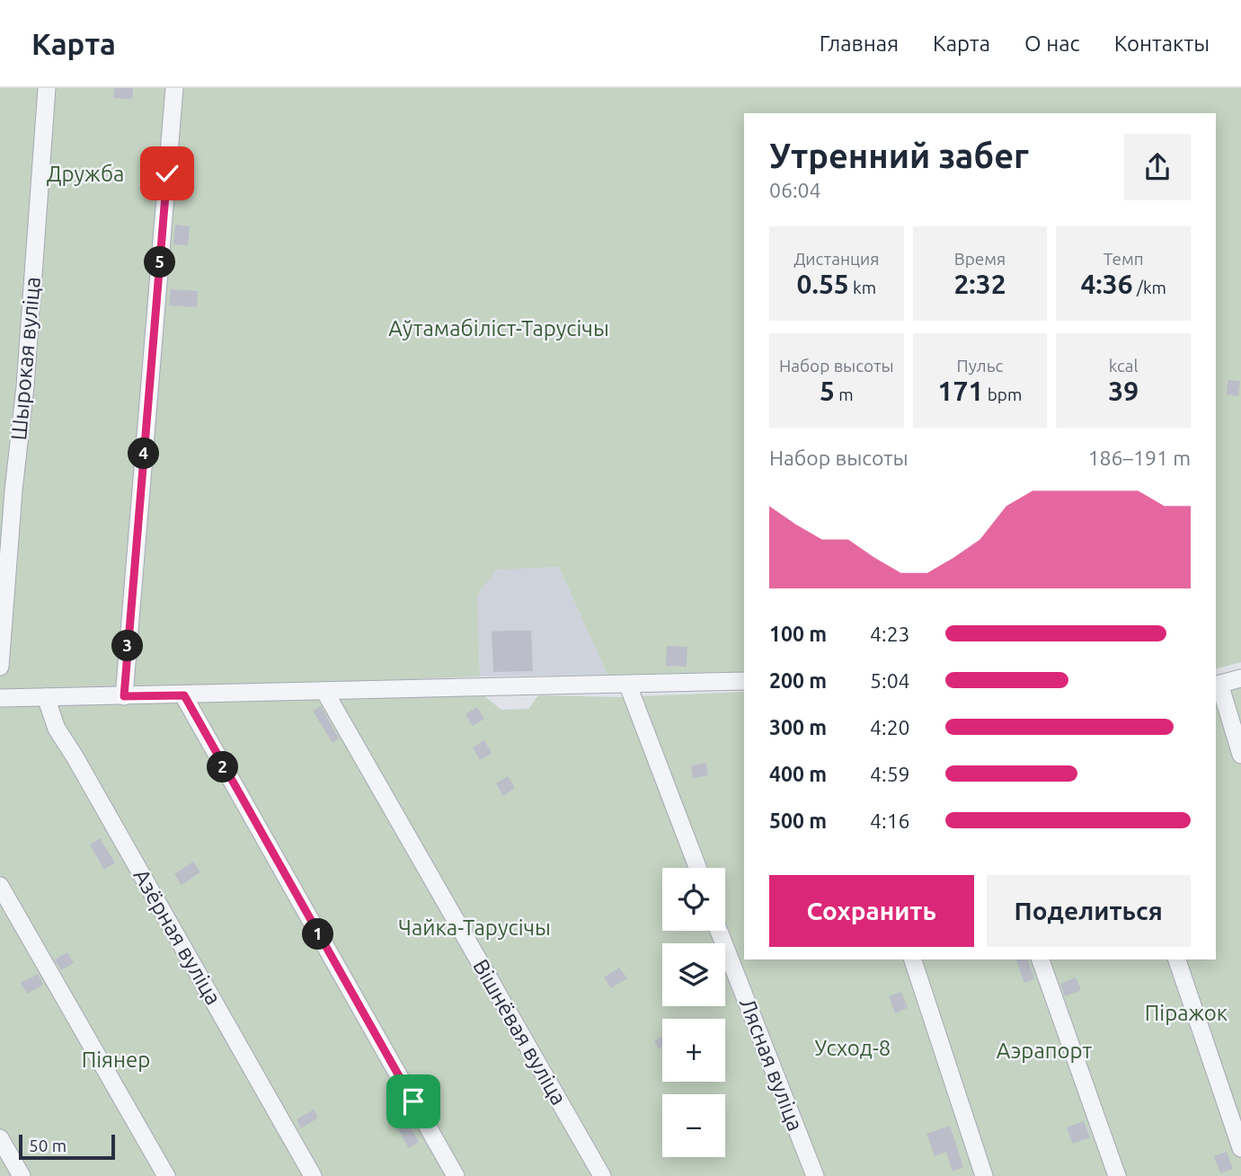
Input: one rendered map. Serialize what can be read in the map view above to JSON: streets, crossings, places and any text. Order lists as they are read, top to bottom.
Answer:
{
  "streets": {
    "street": [
      "Шырокая вуліца",
      "Азёрная вуліца",
      "Вішнёвая вуліца",
      "Лясная вуліца"
    ]
  },
  "parks": [
    "Дружба",
    "Аўтамабіліст-Тарусічы",
    "Чайка-Тарусічы",
    "Піражок",
    "Усход-8",
    "Аэрапорт",
    "Піянер"
  ],
  "scale_bar": "50 m",
  "page": {
    "header": "Карта",
    "nav": [
      "Главная",
      "Карта",
      "О нас",
      "Контакты"
    ],
    "heading": ["Утренний забег", "06:04"],
    "stats": [
      ["Дистанция", "0.55 km"],
      ["Время", "2:32"],
      ["Темп", "4:36 /km"],
      ["Набор высоты", "5 m"],
      ["Пульс", "171 bpm"],
      ["kcal", "39"]
    ],
    "pins": [
      "5",
      "4",
      "3",
      "2",
      "1"
    ],
    "chart": ["Набор высоты", "186–191 m"],
    "list": [
      {
        "name": "100 m",
        "note": "4:23"
      },
      {
        "name": "200 m",
        "note": "5:04"
      },
      {
        "name": "300 m",
        "note": "4:20"
      },
      {
        "name": "400 m",
        "note": "4:59"
      },
      {
        "name": "500 m",
        "note": "4:16"
      }
    ],
    "buttons": ["Сохранить", "Поделиться"],
    "map_buttons": ["+", "−"],
    "scale": "50 m"
  }
}
